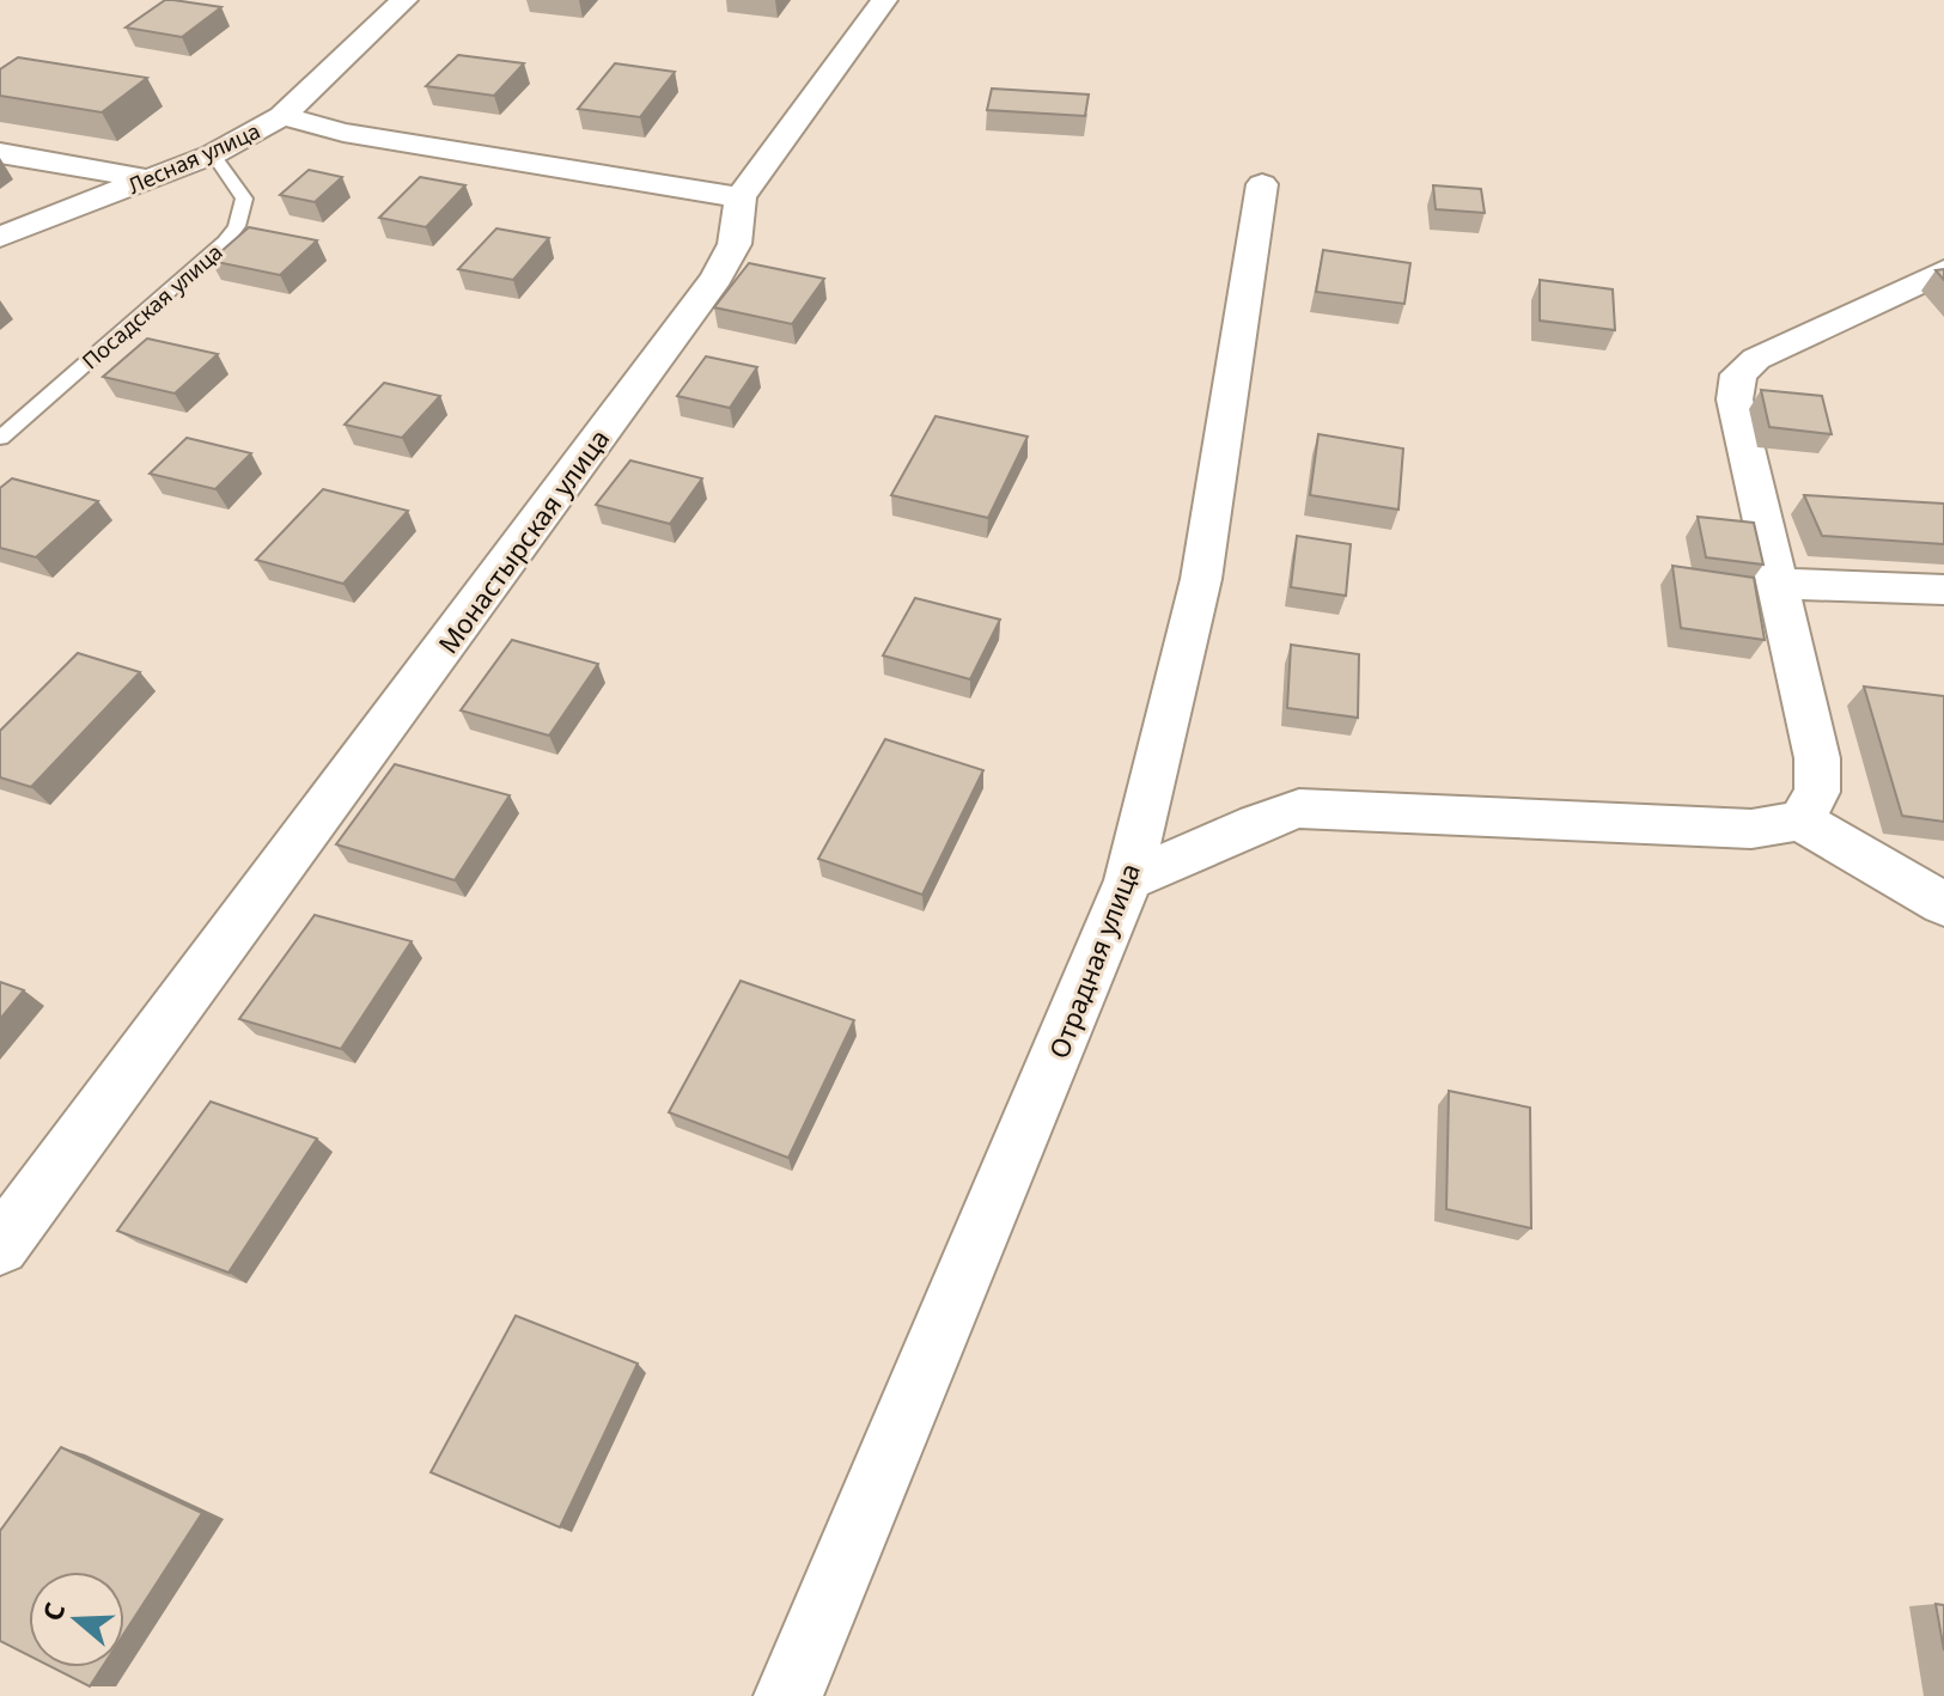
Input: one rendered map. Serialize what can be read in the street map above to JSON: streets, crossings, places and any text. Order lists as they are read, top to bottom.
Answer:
{
  "streets": {
    "street": ["Лесная улица", "Монастырская улица", "Отрадная улица"],
    "lane": ["Посадская улица"]
  },
  "crossings": [
    ["Лесная улица", "Посадская улица"]
  ],
  "north": "left"
}
